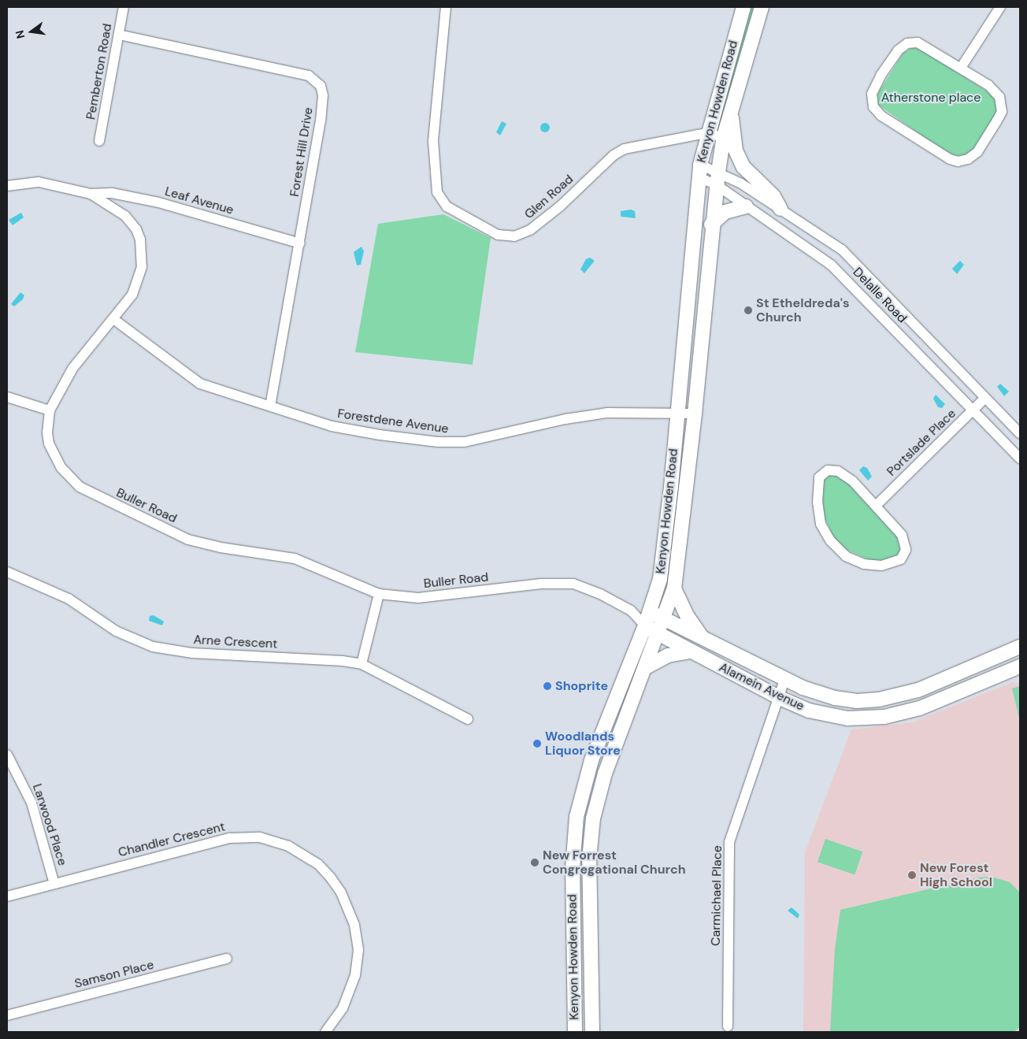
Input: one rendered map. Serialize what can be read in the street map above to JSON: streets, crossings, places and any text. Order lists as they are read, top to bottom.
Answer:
{
  "streets": {
    "street": [
      "Pemberton Road",
      "Kenyon Howden Road",
      "Forest Hill Drive",
      "Glen Road",
      "Leaf Avenue",
      "Delalle Road",
      "Forestdene Avenue",
      "Portslade Place",
      "Buller Road",
      "Arne Crescent",
      "Alamein Avenue",
      "Larwood Place",
      "Chandler Crescent",
      "Carmichael Place",
      "Samson Place"
    ]
  },
  "crossings": [
    ["Pemberton Road", "Forest Hill Drive"],
    ["Kenyon Howden Road", "Glen Road"],
    ["Kenyon Howden Road", "Delalle Road"],
    ["Kenyon Howden Road", "Forestdene Avenue"],
    ["Kenyon Howden Road", "Buller Road"],
    ["Kenyon Howden Road", "Alamein Avenue"],
    ["Forest Hill Drive", "Leaf Avenue"],
    ["Forest Hill Drive", "Forestdene Avenue"],
    ["Leaf Avenue", "Buller Road"],
    ["Delalle Road", "Portslade Place"],
    ["Forestdene Avenue", "Buller Road"],
    ["Buller Road", "Alamein Avenue"],
    ["Alamein Avenue", "Carmichael Place"],
    ["Larwood Place", "Chandler Crescent"]
  ],
  "parks": ["Atherstone place"],
  "places": [
    "St Etheldreda's Church",
    "Shoprite",
    "Woodlands Liquor Store",
    "New Forrest Congregational Church",
    "New Forest High School"
  ],
  "north": "left"
}
